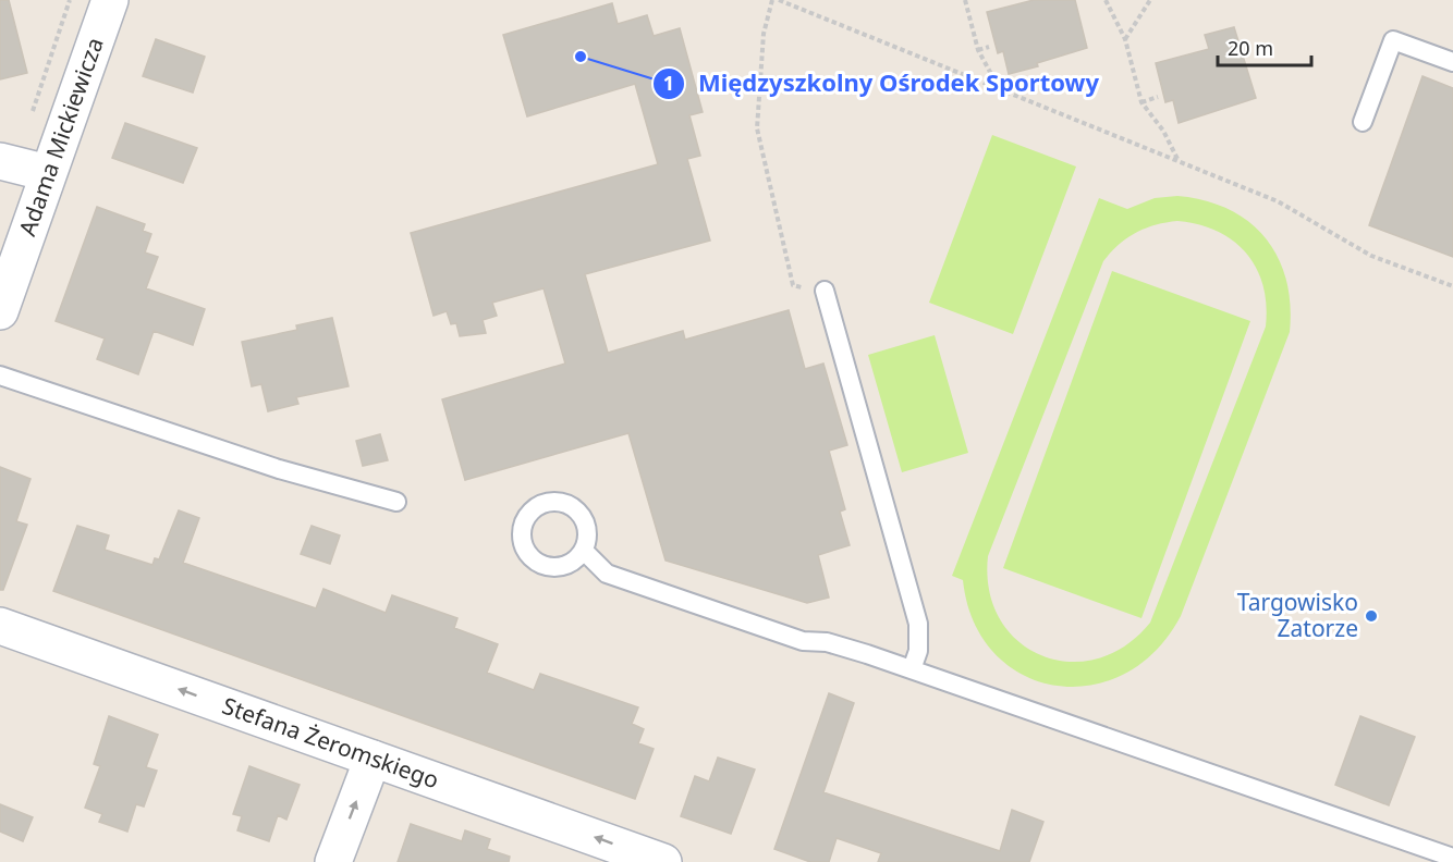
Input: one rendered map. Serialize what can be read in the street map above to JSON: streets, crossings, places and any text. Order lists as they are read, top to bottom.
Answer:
{
  "streets": {
    "street": ["Adama Mickiewicza", "Stefana Żeromskiego"]
  },
  "one_way": ["Stefana Żeromskiego"],
  "places": ["Międzyszkolny Ośrodek Sportowy", "Targowisko Zatorze"],
  "scale_bar": "20 m"
}
